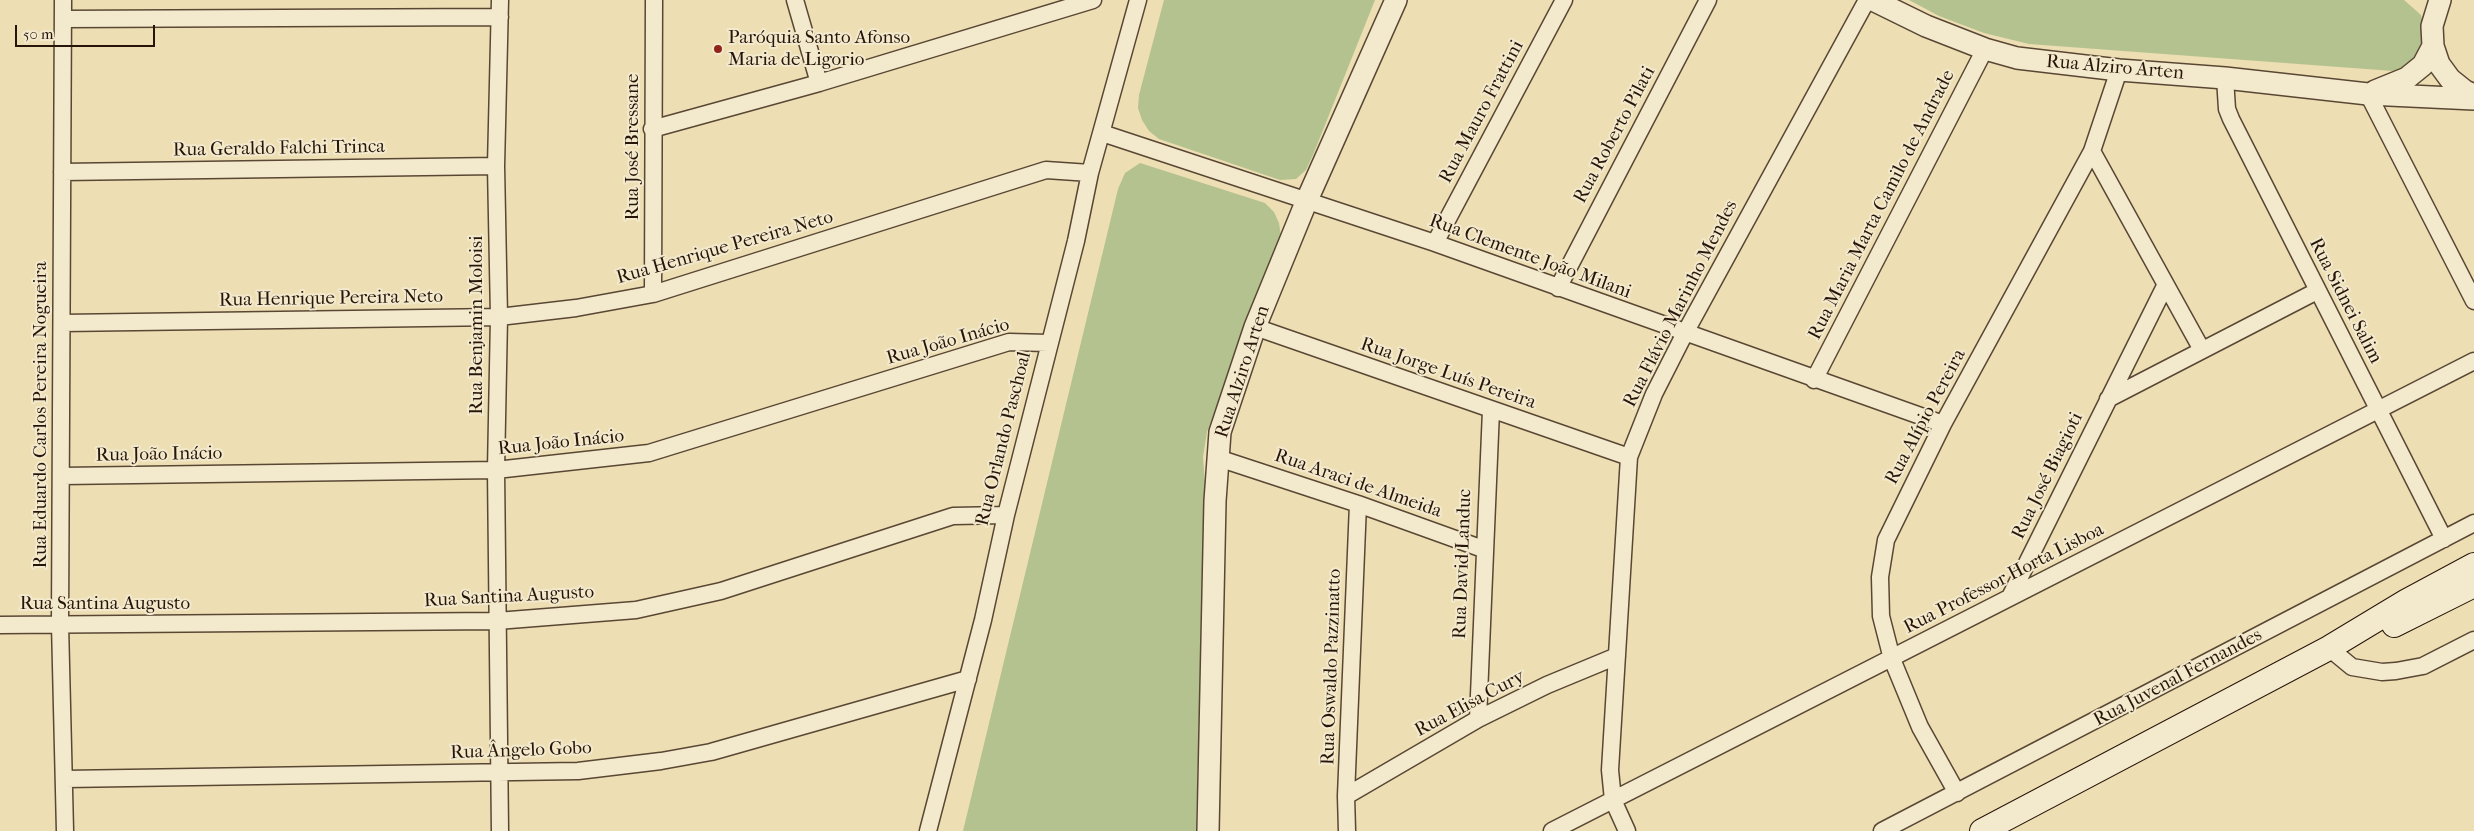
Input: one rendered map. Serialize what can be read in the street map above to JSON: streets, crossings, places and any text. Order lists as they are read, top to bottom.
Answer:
{
  "streets": {
    "street": [
      "Rua Alziro Arten",
      "Rua Mauro Frattini",
      "Rua Roberto Pilati",
      "Rua José Bressane",
      "Rua Geraldo Falchi Trinca",
      "Rua Maria Marta Camilo de Andrade",
      "Rua Henrique Pereira Neto",
      "Rua Clemente João Milani",
      "Rua Sidnei Salim",
      "Rua Flávio Marinho Mendes",
      "Rua Benjamin Moloisi",
      "Rua João Inácio",
      "Rua Jorge Luís Pereira",
      "Rua Eduardo Carlos Pereira Nogueira",
      "Rua Alípio Pereira",
      "Rua Orlando Paschoal",
      "Rua José Biagioti",
      "Rua Araci de Almeida",
      "Rua David Landuc",
      "Rua Professor Horta Lisboa",
      "Rua Santina Augusto",
      "Rua Oswaldo Pazzinatto",
      "Rua Juvenal Fernandes",
      "Rua Elisa Cury",
      "Rua Ângelo Gobo"
    ]
  },
  "crossings": [
    ["Rua Alziro Arten", "Rua Maria Marta Camilo de Andrade"],
    ["Rua Alziro Arten", "Rua Clemente João Milani"],
    ["Rua Alziro Arten", "Rua Sidnei Salim"],
    ["Rua Alziro Arten", "Rua Jorge Luís Pereira"],
    ["Rua Alziro Arten", "Rua Alípio Pereira"],
    ["Rua Alziro Arten", "Rua Araci de Almeida"],
    ["Rua Mauro Frattini", "Rua Clemente João Milani"],
    ["Rua Roberto Pilati", "Rua Clemente João Milani"],
    ["Rua José Bressane", "Rua Henrique Pereira Neto"],
    ["Rua Geraldo Falchi Trinca", "Rua Benjamin Moloisi"],
    ["Rua Geraldo Falchi Trinca", "Rua Eduardo Carlos Pereira Nogueira"],
    ["Rua Maria Marta Camilo de Andrade", "Rua Clemente João Milani"],
    ["Rua Henrique Pereira Neto", "Rua Benjamin Moloisi"],
    ["Rua Henrique Pereira Neto", "Rua Eduardo Carlos Pereira Nogueira"],
    ["Rua Henrique Pereira Neto", "Rua Orlando Paschoal"],
    ["Rua Clemente João Milani", "Rua Flávio Marinho Mendes"],
    ["Rua Clemente João Milani", "Rua Alípio Pereira"],
    ["Rua Clemente João Milani", "Rua Orlando Paschoal"],
    ["Rua Sidnei Salim", "Rua José Biagioti"],
    ["Rua Sidnei Salim", "Rua Professor Horta Lisboa"],
    ["Rua Sidnei Salim", "Rua Juvenal Fernandes"],
    ["Rua Flávio Marinho Mendes", "Rua Jorge Luís Pereira"],
    ["Rua Flávio Marinho Mendes", "Rua Professor Horta Lisboa"],
    ["Rua Flávio Marinho Mendes", "Rua Elisa Cury"],
    ["Rua Benjamin Moloisi", "Rua João Inácio"],
    ["Rua Benjamin Moloisi", "Rua Santina Augusto"],
    ["Rua Benjamin Moloisi", "Rua Ângelo Gobo"],
    ["Rua João Inácio", "Rua Eduardo Carlos Pereira Nogueira"],
    ["Rua João Inácio", "Rua Orlando Paschoal"],
    ["Rua Jorge Luís Pereira", "Rua David Landuc"],
    ["Rua Eduardo Carlos Pereira Nogueira", "Rua Santina Augusto"],
    ["Rua Eduardo Carlos Pereira Nogueira", "Rua Ângelo Gobo"],
    ["Rua Alípio Pereira", "Rua Professor Horta Lisboa"],
    ["Rua Alípio Pereira", "Rua Juvenal Fernandes"],
    ["Rua Orlando Paschoal", "Rua Santina Augusto"],
    ["Rua Orlando Paschoal", "Rua Ângelo Gobo"],
    ["Rua José Biagioti", "Rua Professor Horta Lisboa"],
    ["Rua Araci de Almeida", "Rua David Landuc"],
    ["Rua Araci de Almeida", "Rua Oswaldo Pazzinatto"],
    ["Rua David Landuc", "Rua Elisa Cury"],
    ["Rua Oswaldo Pazzinatto", "Rua Elisa Cury"]
  ],
  "places": ["Paróquia Santo Afonso Maria de Ligorio"],
  "scale_bar": "50 m"
}
